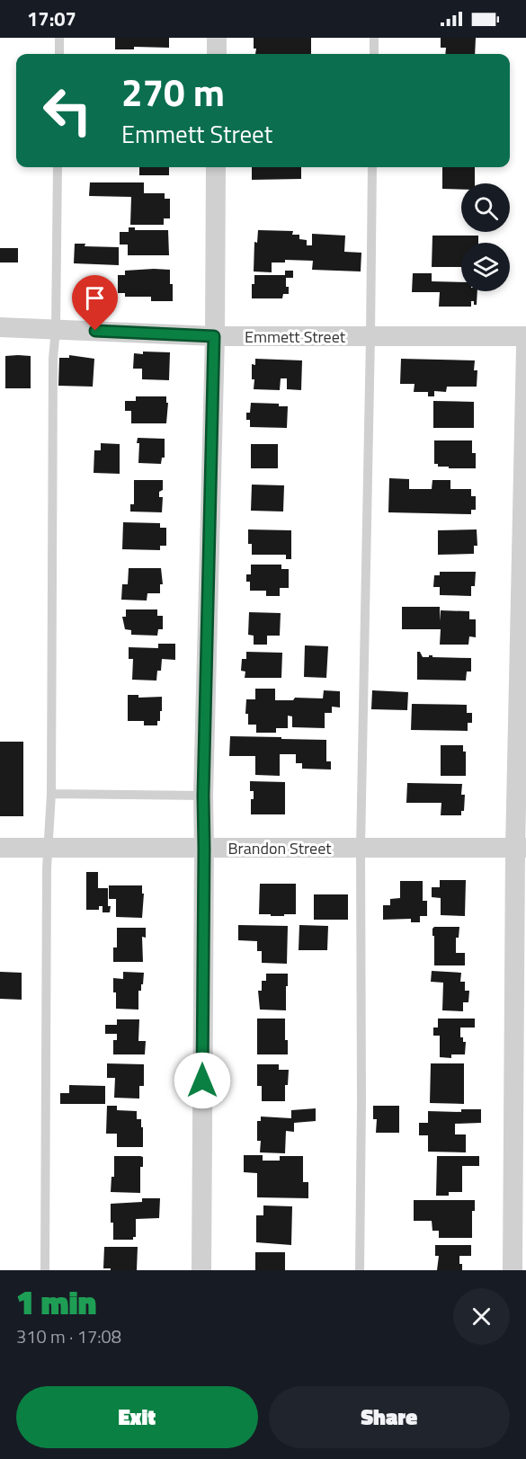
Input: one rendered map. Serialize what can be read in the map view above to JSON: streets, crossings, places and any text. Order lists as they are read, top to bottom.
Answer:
{
  "streets": {
    "street": ["Emmett Street", "Brandon Street"]
  },
  "page": {
    "status": "17:07",
    "turn": ["270 m", "Emmett Street"],
    "heading": ["1 min", "310 m · 17:08"],
    "buttons": ["Exit", "Share"]
  }
}
